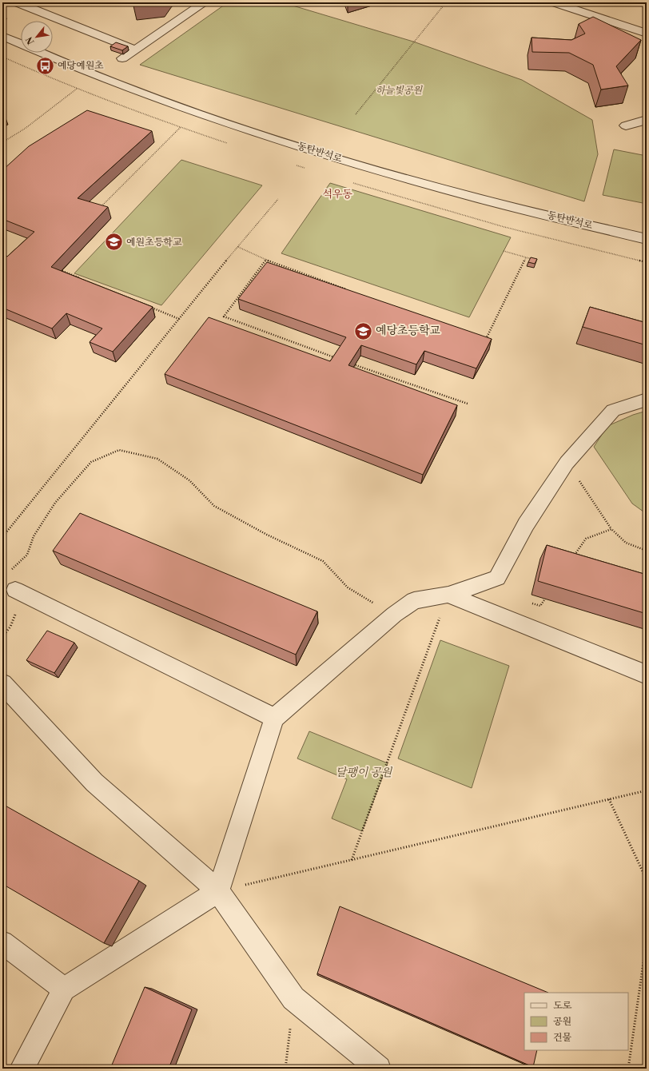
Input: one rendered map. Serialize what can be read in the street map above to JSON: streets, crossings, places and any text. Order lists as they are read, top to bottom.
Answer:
{
  "streets": {
    "street": ["동탄반석로"]
  },
  "districts": ["석우동"],
  "parks": ["하늘빛공원", "달팽이 공원"],
  "places": {
    "bus stop": ["예당예원초"],
    "school or university": ["예원초등학교", "예당초등학교"]
  },
  "legend": ["도로", "공원", "건물"],
  "north": "bottom left"
}
